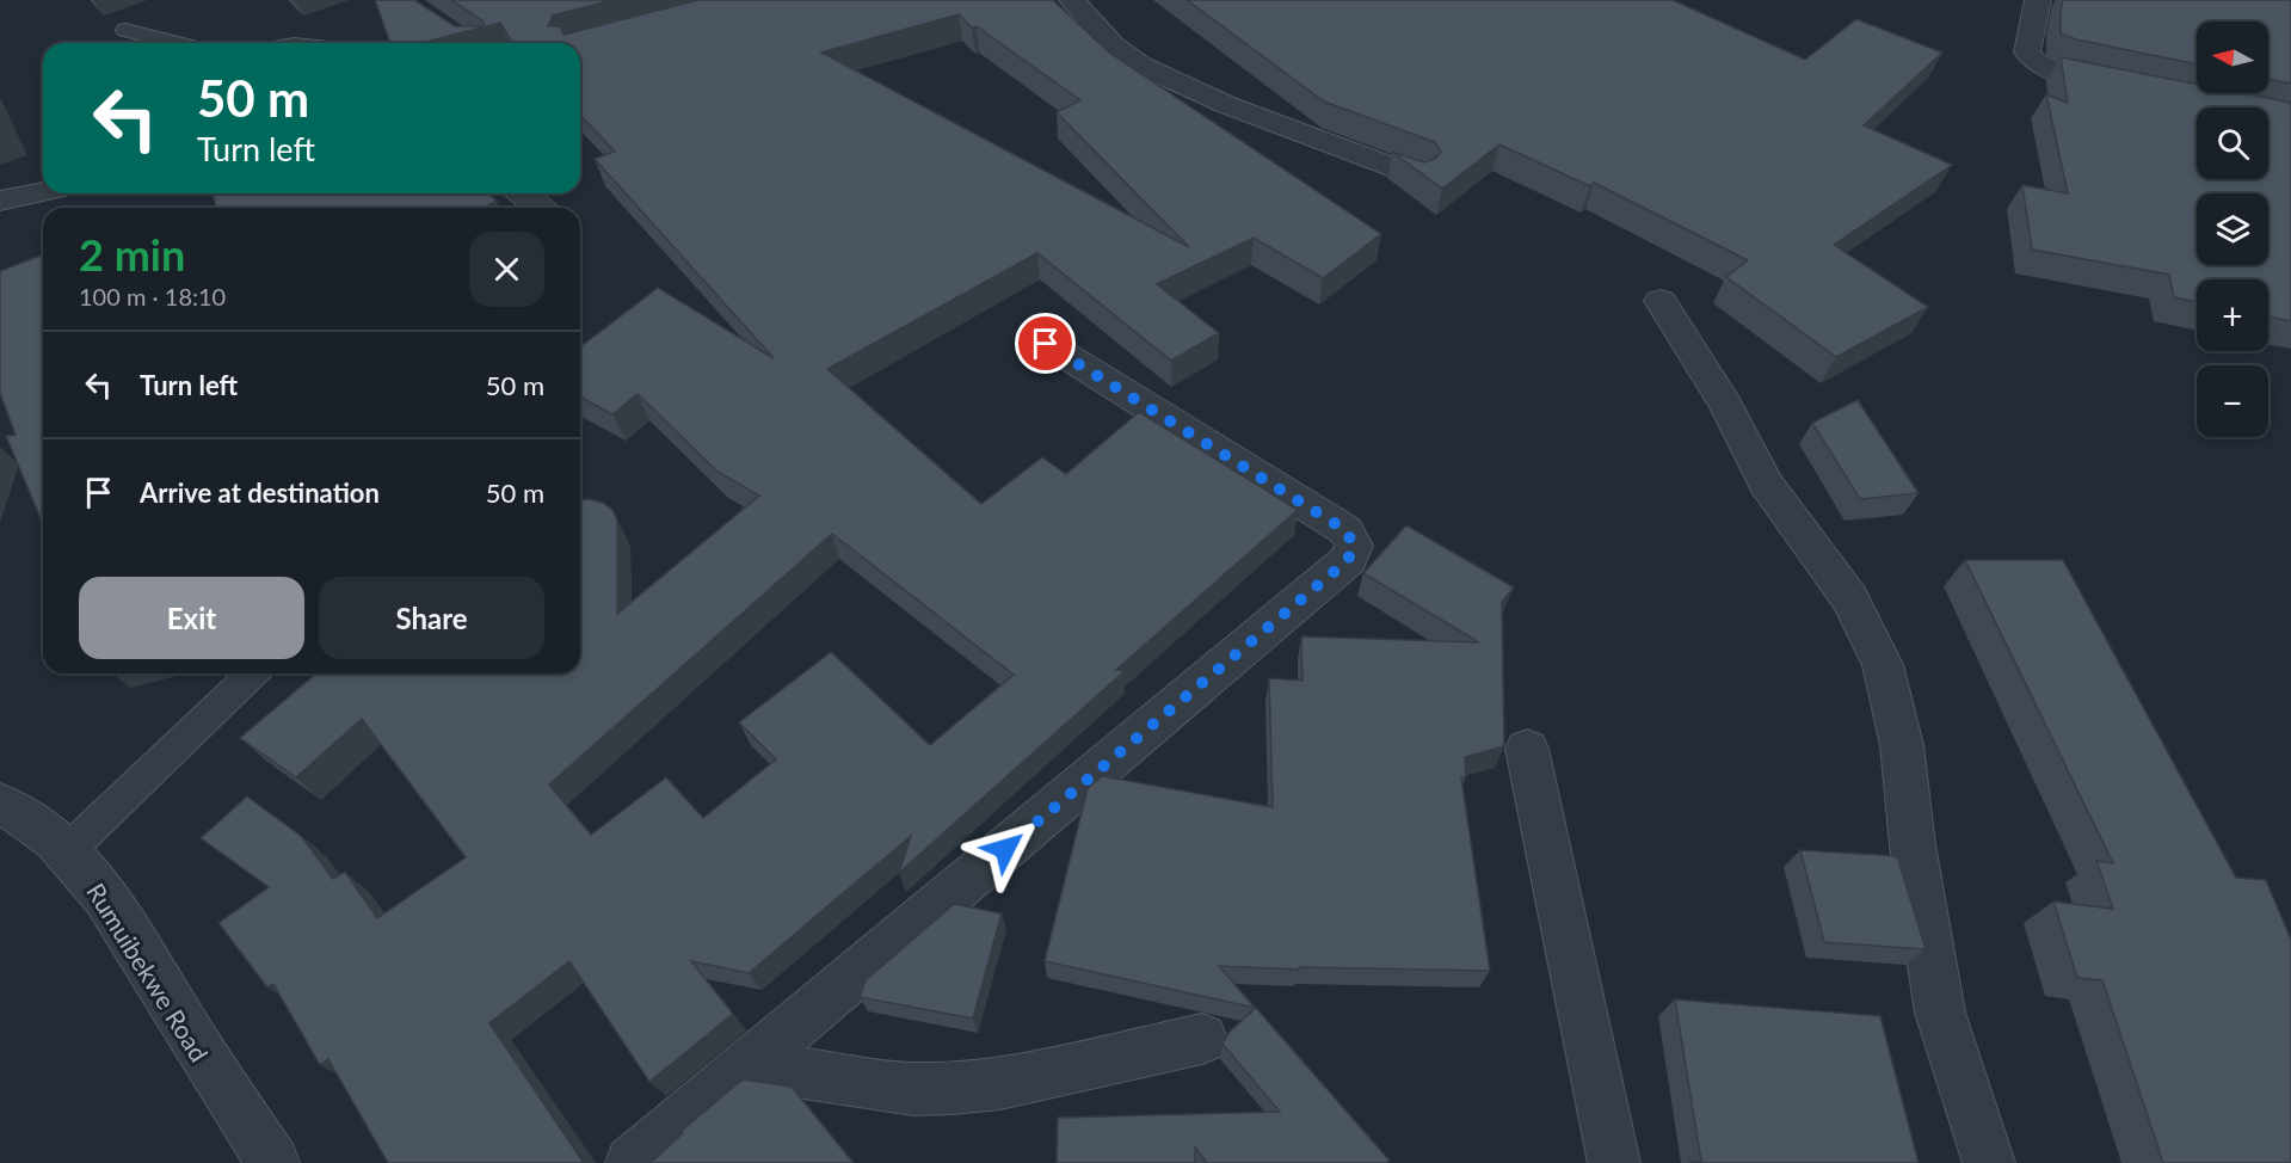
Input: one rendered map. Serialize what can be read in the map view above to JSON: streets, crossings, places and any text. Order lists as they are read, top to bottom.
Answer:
{
  "streets": {
    "street": ["Rumuibekwe Road"]
  },
  "north": "left",
  "page": {
    "map_buttons": ["+", "−"],
    "turn": ["50 m", "Turn left"],
    "heading": ["2 min", "100 m · 18:10"],
    "list": [
      {
        "name": "Turn left",
        "value": "50 m"
      },
      {
        "name": "Arrive at destination",
        "value": "50 m"
      }
    ],
    "buttons": ["Exit", "Share"]
  }
}
